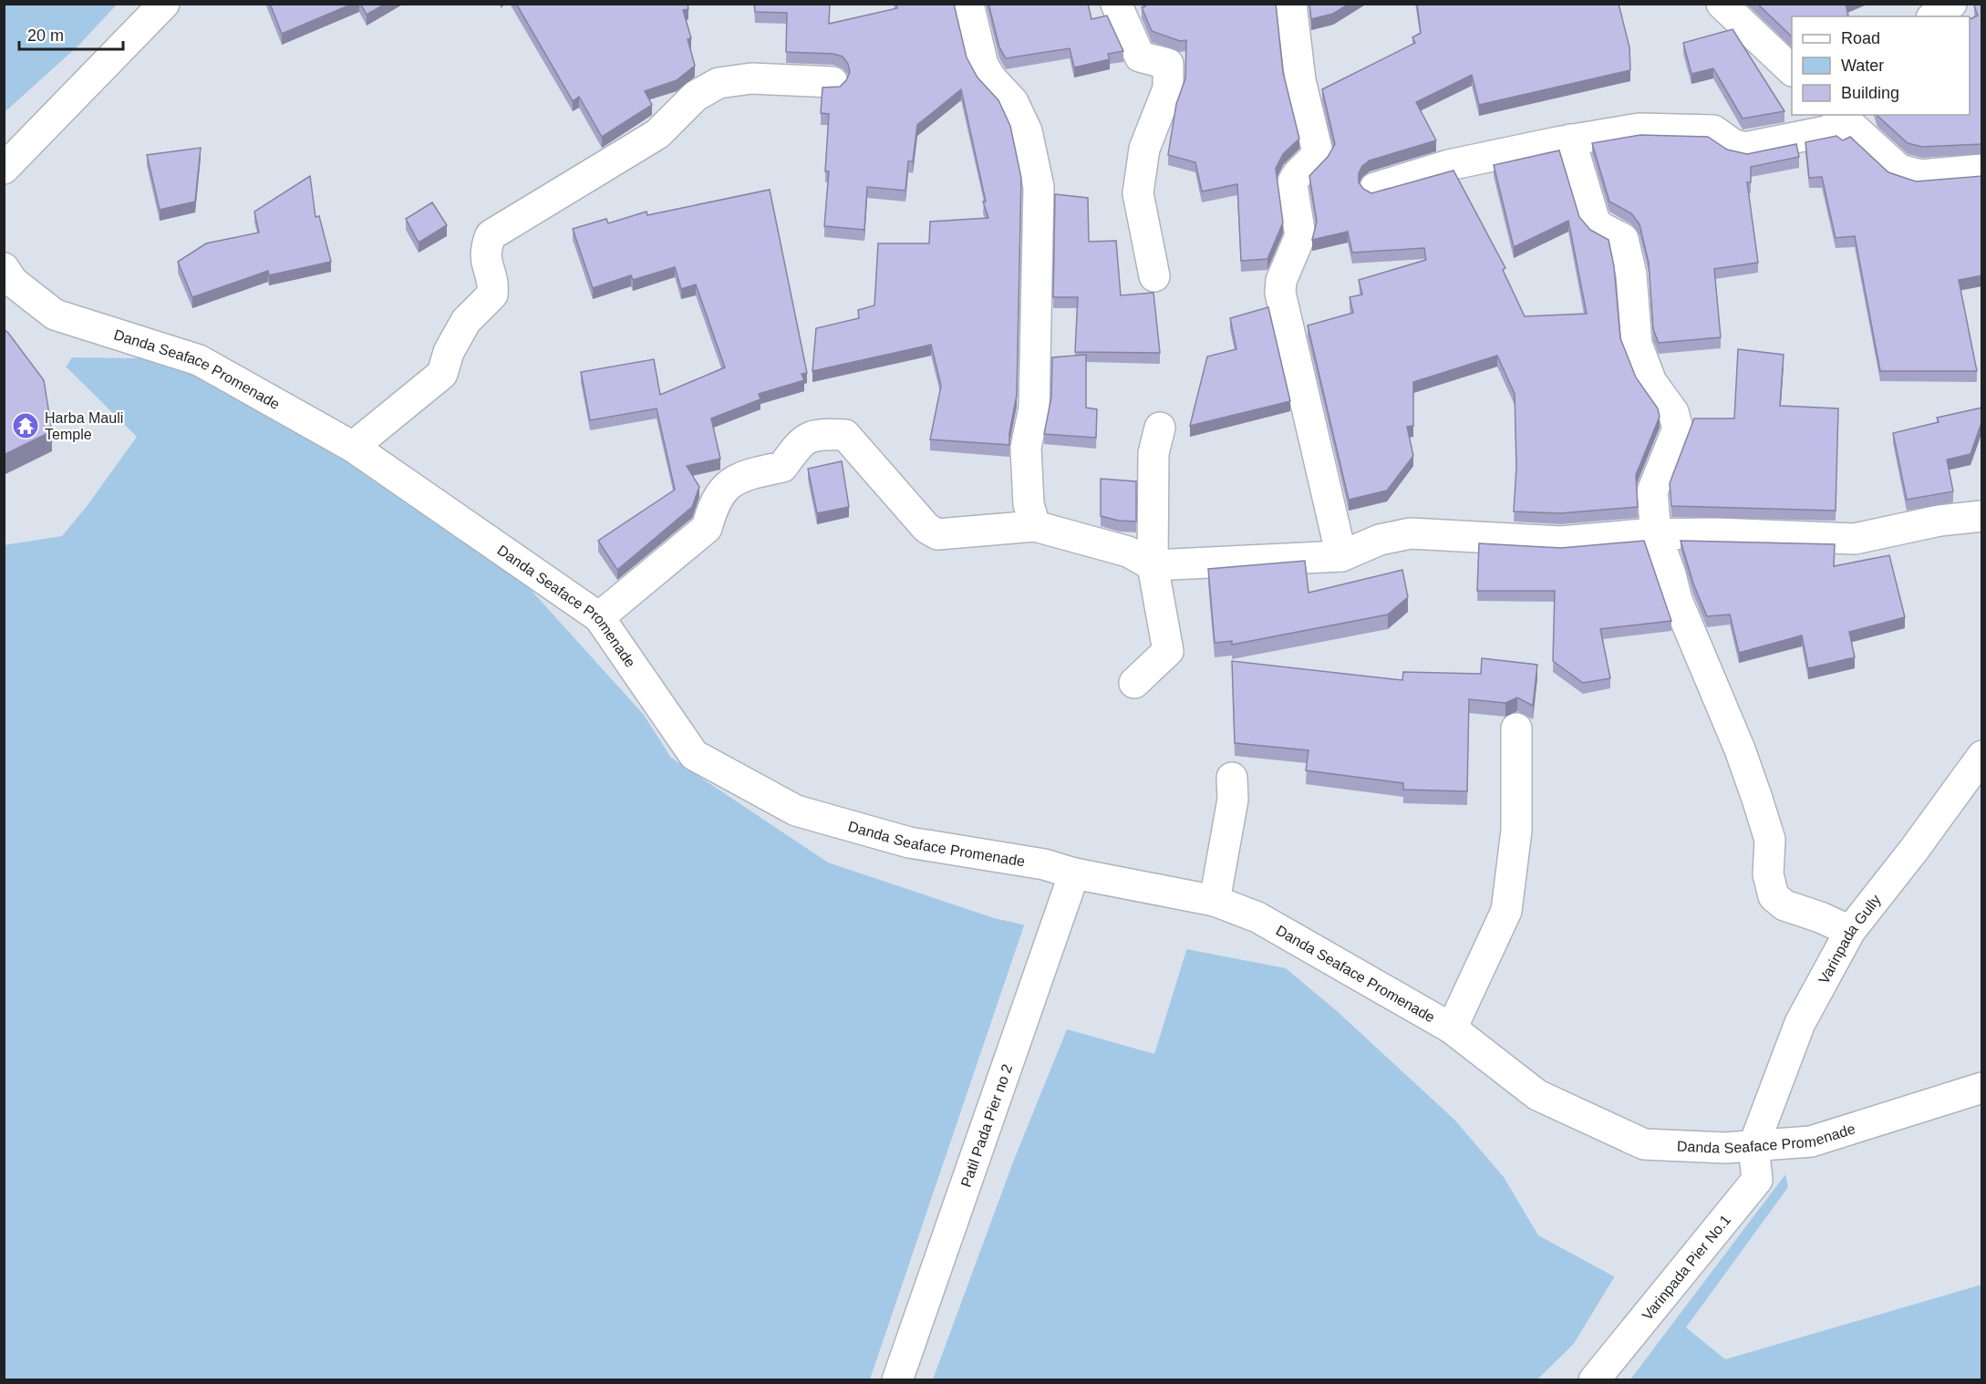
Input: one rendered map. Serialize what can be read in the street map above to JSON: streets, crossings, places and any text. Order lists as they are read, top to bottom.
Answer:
{
  "streets": {
    "street": [
      "Danda Seaface Promenade",
      "Varinpada Gully",
      "Patil Pada Pier no 2",
      "Varinpada Pier No.1"
    ]
  },
  "crossings": [
    ["Danda Seaface Promenade", "Varinpada Gully"],
    ["Danda Seaface Promenade", "Patil Pada Pier no 2"],
    ["Danda Seaface Promenade", "Varinpada Pier No.1"],
    ["Varinpada Gully", "Varinpada Pier No.1"]
  ],
  "places": {
    "temple": ["Harba Mauli Temple"]
  },
  "legend": ["Road", "Water", "Building"],
  "scale_bar": "20 m"
}
